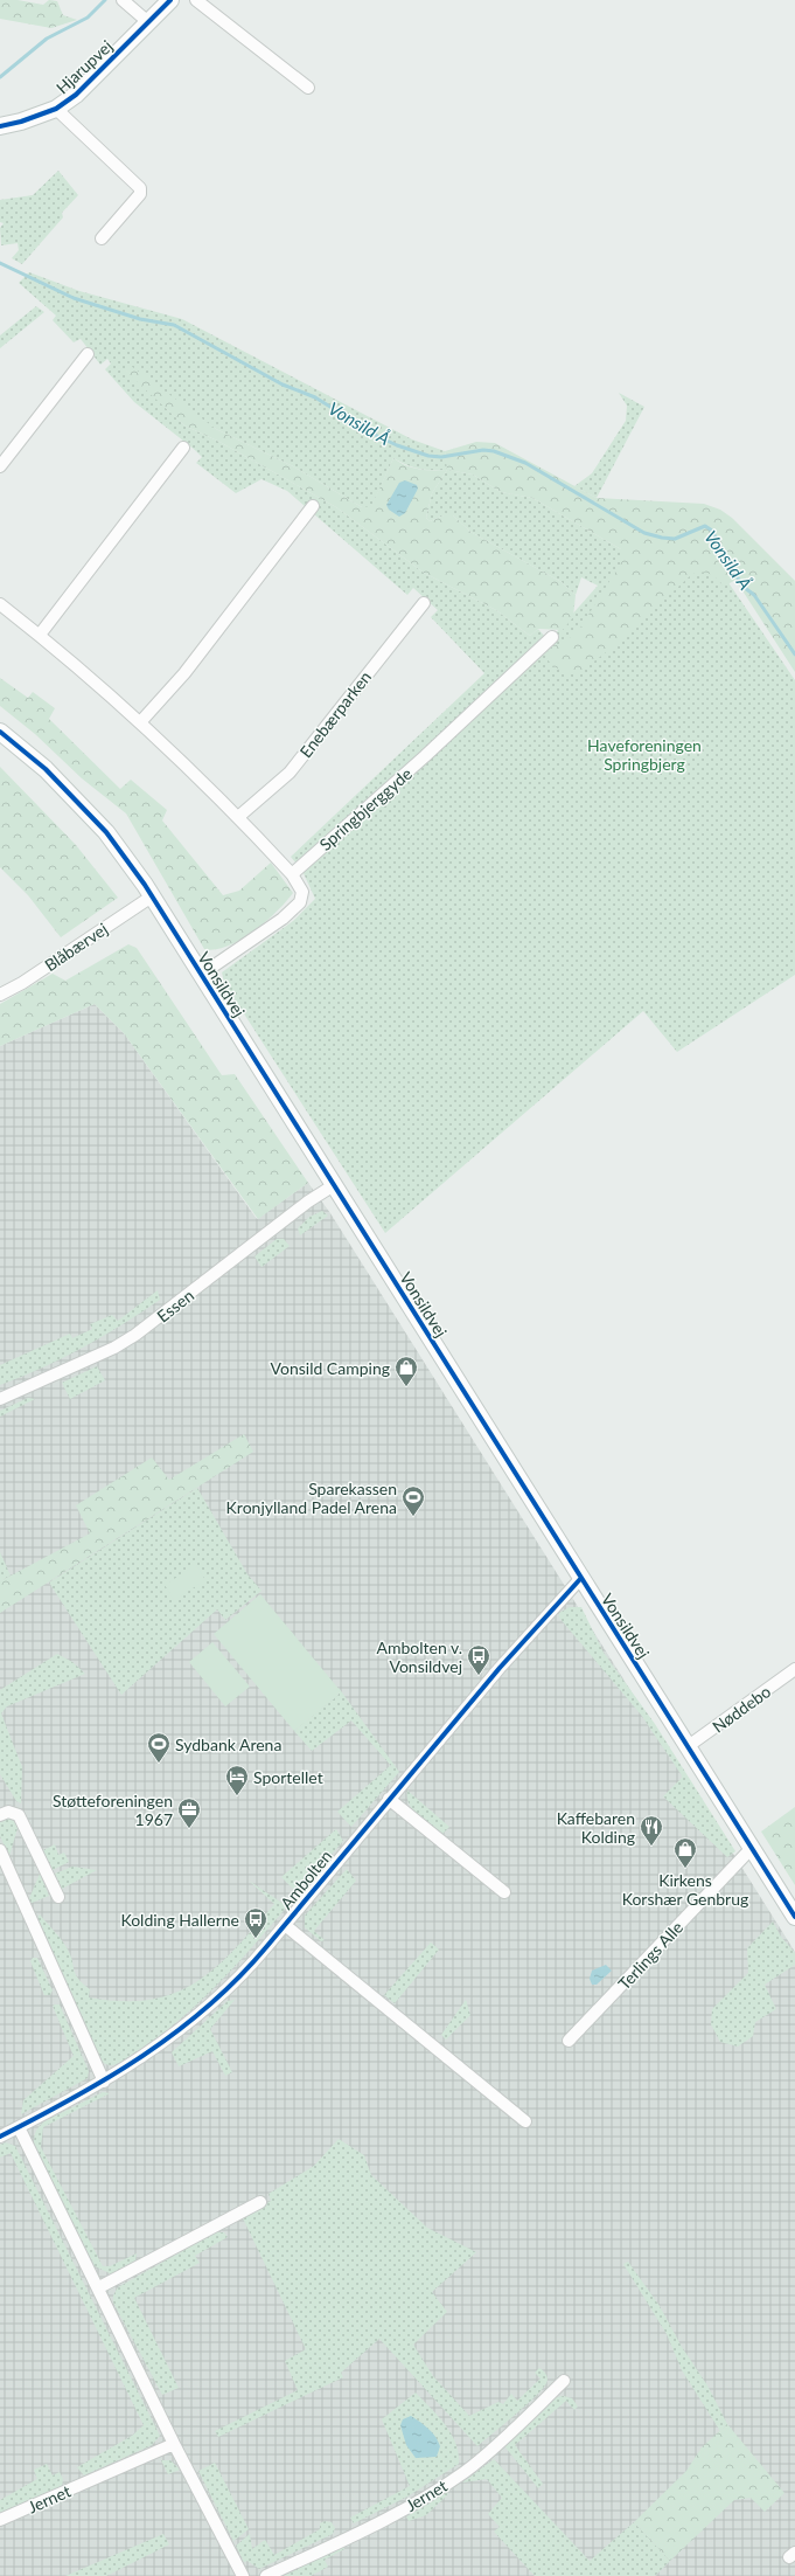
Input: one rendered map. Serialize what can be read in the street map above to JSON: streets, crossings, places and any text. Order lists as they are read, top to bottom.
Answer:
{
  "streets": {
    "main road": ["Hjarupvej", "Vonsildvej"],
    "street": [
      "Enebærparken",
      "Springbjerggyde",
      "Blåbærvej",
      "Essen",
      "Nøddebo",
      "Ambolten",
      "Terlings Alle",
      "Jernet"
    ]
  },
  "crossings": [
    ["Blåbærvej", "Vonsildvej"],
    ["Vonsildvej", "Essen"],
    ["Vonsildvej", "Nøddebo"],
    ["Vonsildvej", "Ambolten"],
    ["Vonsildvej", "Terlings Alle"]
  ],
  "water": ["Vonsild Å"],
  "parks": ["Haveforeningen Springbjerg"],
  "places": {
    "shop": ["Vonsild Camping", "Kirkens Korshær Genbrug"],
    "sports": ["Sparekassen Kronjylland Padel Arena", "Sydbank Arena"],
    "bus stop": ["Ambolten v. Vonsildvej", "Kolding Hallerne"],
    "hotel": ["Sportellet"],
    "office": ["Støtteforeningen 1967"],
    "restaurant": ["Kaffebaren Kolding"]
  }
}
